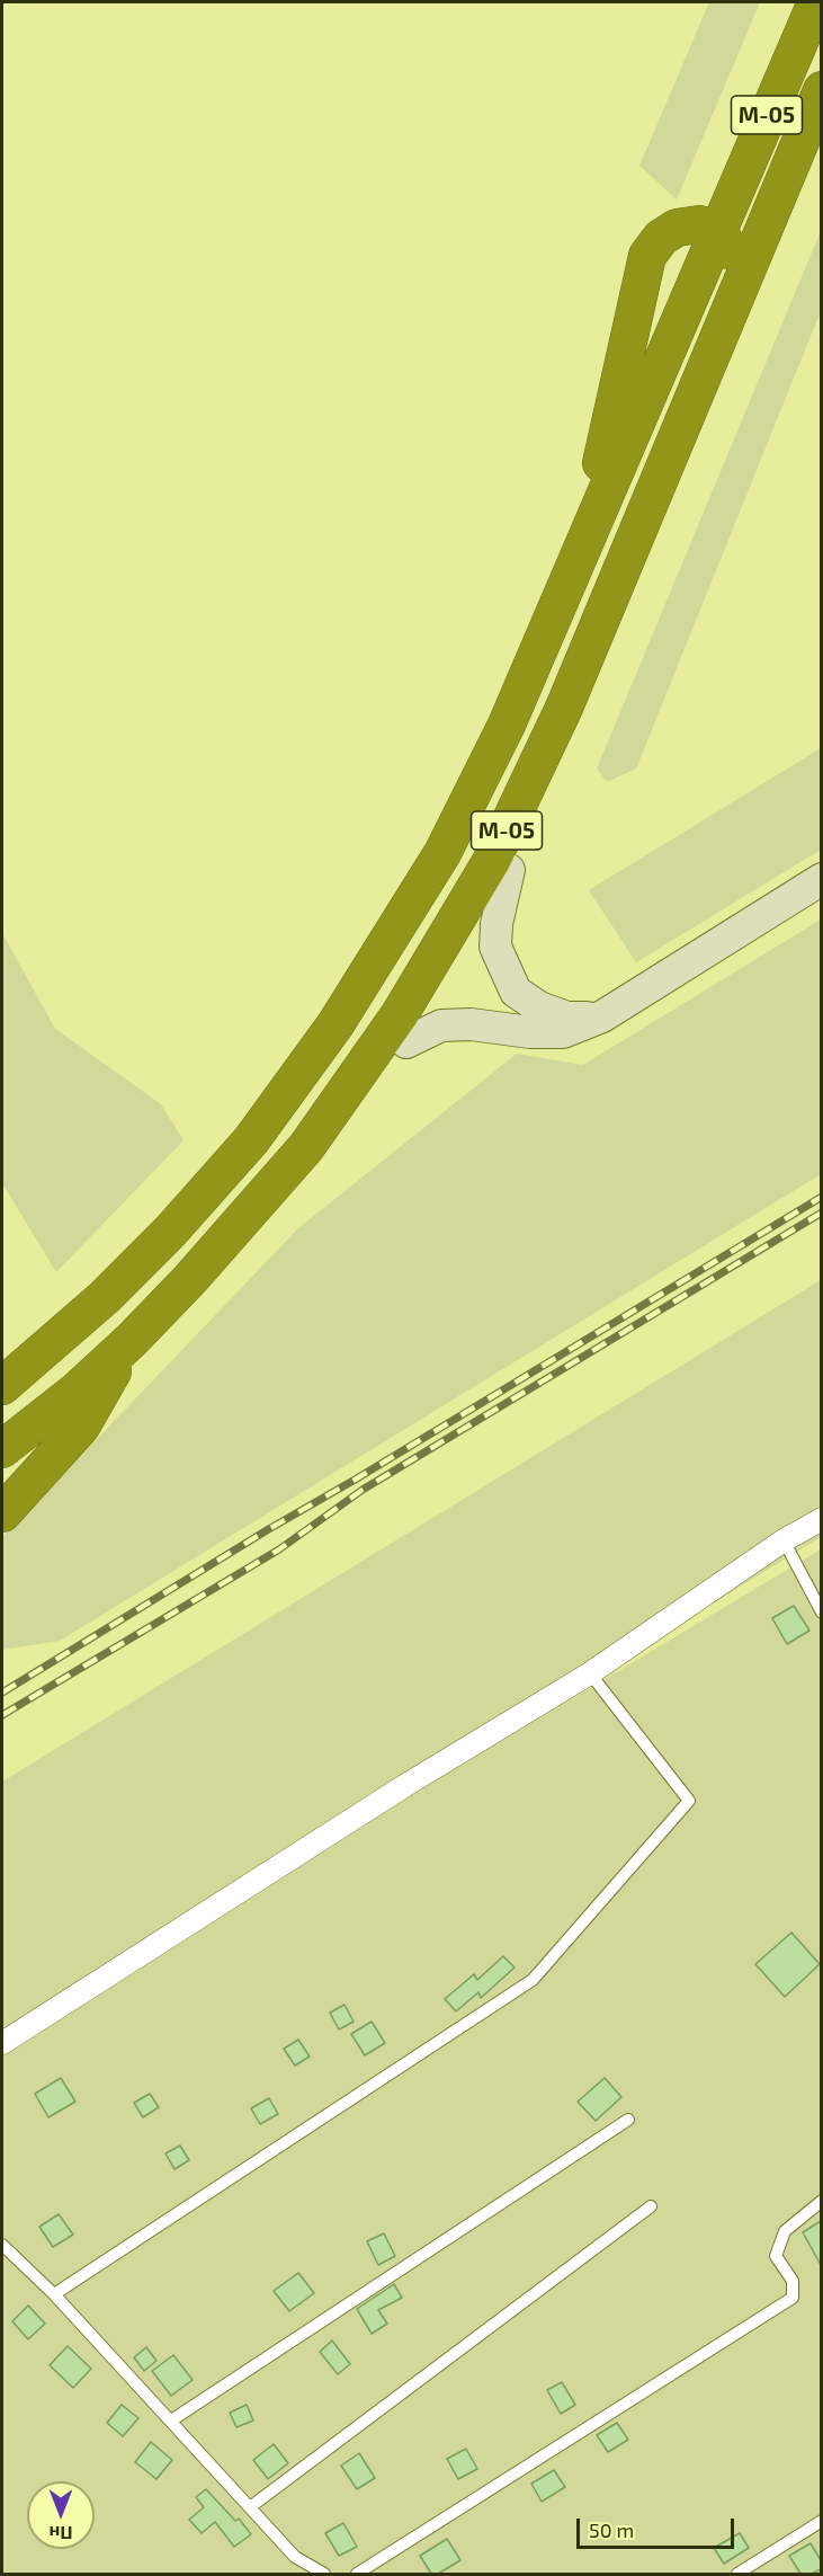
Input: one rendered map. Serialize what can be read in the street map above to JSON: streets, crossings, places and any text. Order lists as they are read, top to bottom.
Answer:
{
  "streets": {
    "highway": ["М-05"]
  },
  "scale_bar": "50 m",
  "north": "bottom"
}
